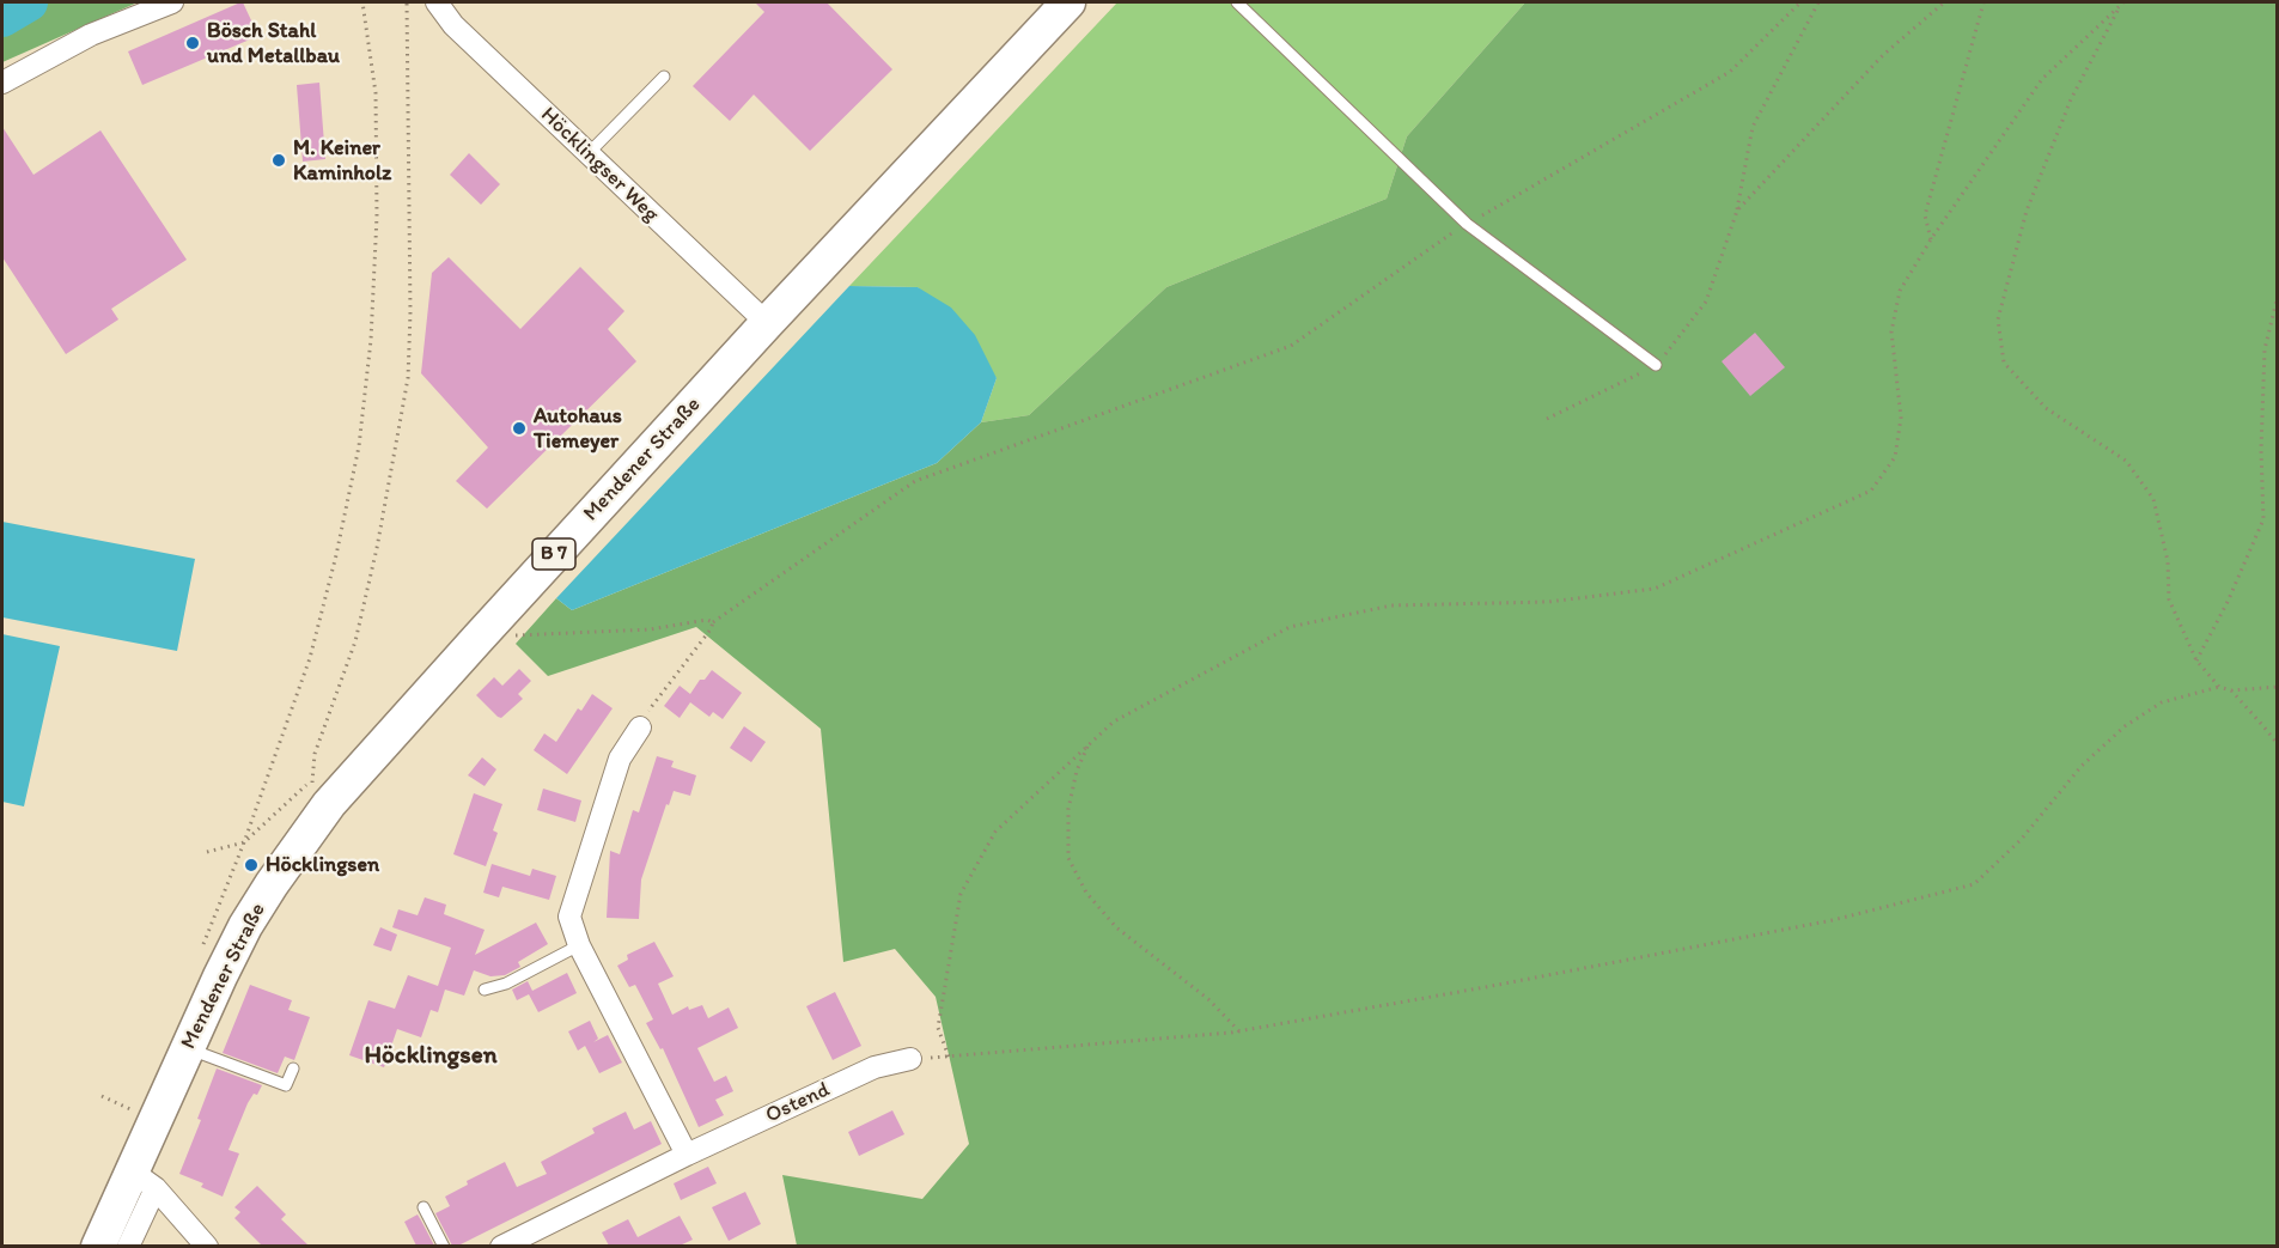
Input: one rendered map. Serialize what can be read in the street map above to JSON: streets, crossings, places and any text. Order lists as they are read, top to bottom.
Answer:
{
  "streets": {
    "main road": ["Mendener Straße", "B 7"],
    "street": ["Höcklingser Weg", "Ostend"]
  },
  "crossings": [
    ["Höcklingser Weg", "Mendener Straße"]
  ],
  "districts": ["Höcklingsen"],
  "places": [
    "Bösch Stahl und Metallbau",
    "M. Keiner Kaminholz",
    "Autohaus Tiemeyer",
    "Höcklingsen"
  ]
}
